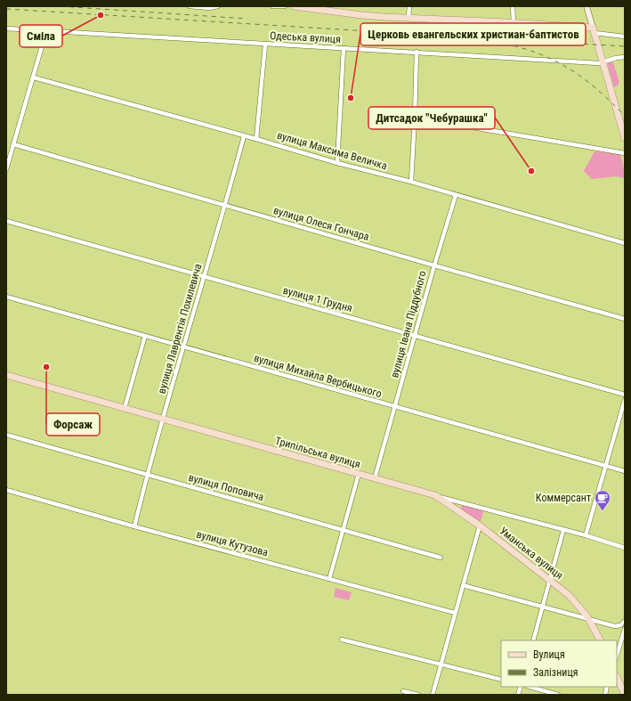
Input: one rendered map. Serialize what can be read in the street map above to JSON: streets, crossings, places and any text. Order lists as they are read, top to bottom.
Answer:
{
  "streets": {
    "main road": ["Трипільська вулиця", "Уманська вулиця"],
    "street": [
      "Одеська вулиця",
      "вулиця Максима Величка",
      "вулиця Олеся Гончара",
      "вулиця 1 Грудня",
      "вулиця Івана Піддубного",
      "вулиця Лаврентія Похилевича",
      "вулиця Михайла Вербицького",
      "вулиця Поповича",
      "вулиця Кутузова"
    ]
  },
  "crossings": [
    ["вулиця Максима Величка", "вулиця Івана Піддубного"],
    ["вулиця Максима Величка", "вулиця Лаврентія Похилевича"],
    ["вулиця Олеся Гончара", "вулиця Івана Піддубного"],
    ["вулиця Олеся Гончара", "вулиця Лаврентія Похилевича"],
    ["вулиця 1 Грудня", "вулиця Івана Піддубного"],
    ["вулиця 1 Грудня", "вулиця Лаврентія Похилевича"],
    ["вулиця Івана Піддубного", "вулиця Михайла Вербицького"],
    ["вулиця Івана Піддубного", "Трипільська вулиця"],
    ["вулиця Лаврентія Похилевича", "вулиця Михайла Вербицького"],
    ["вулиця Лаврентія Похилевича", "Трипільська вулиця"],
    ["вулиця Лаврентія Похилевича", "вулиця Поповича"],
    ["вулиця Лаврентія Похилевича", "вулиця Кутузова"],
    ["Трипільська вулиця", "Уманська вулиця"]
  ],
  "places": {
    "other": [
      "Сміла",
      "Церковь евангельских христиан-баптистов",
      "Дитсадок \"Чебурашка\"",
      "Форсаж"
    ],
    "cafe": ["Коммерсант"]
  },
  "legend": ["Вулиця", "Залізниця"]
}
